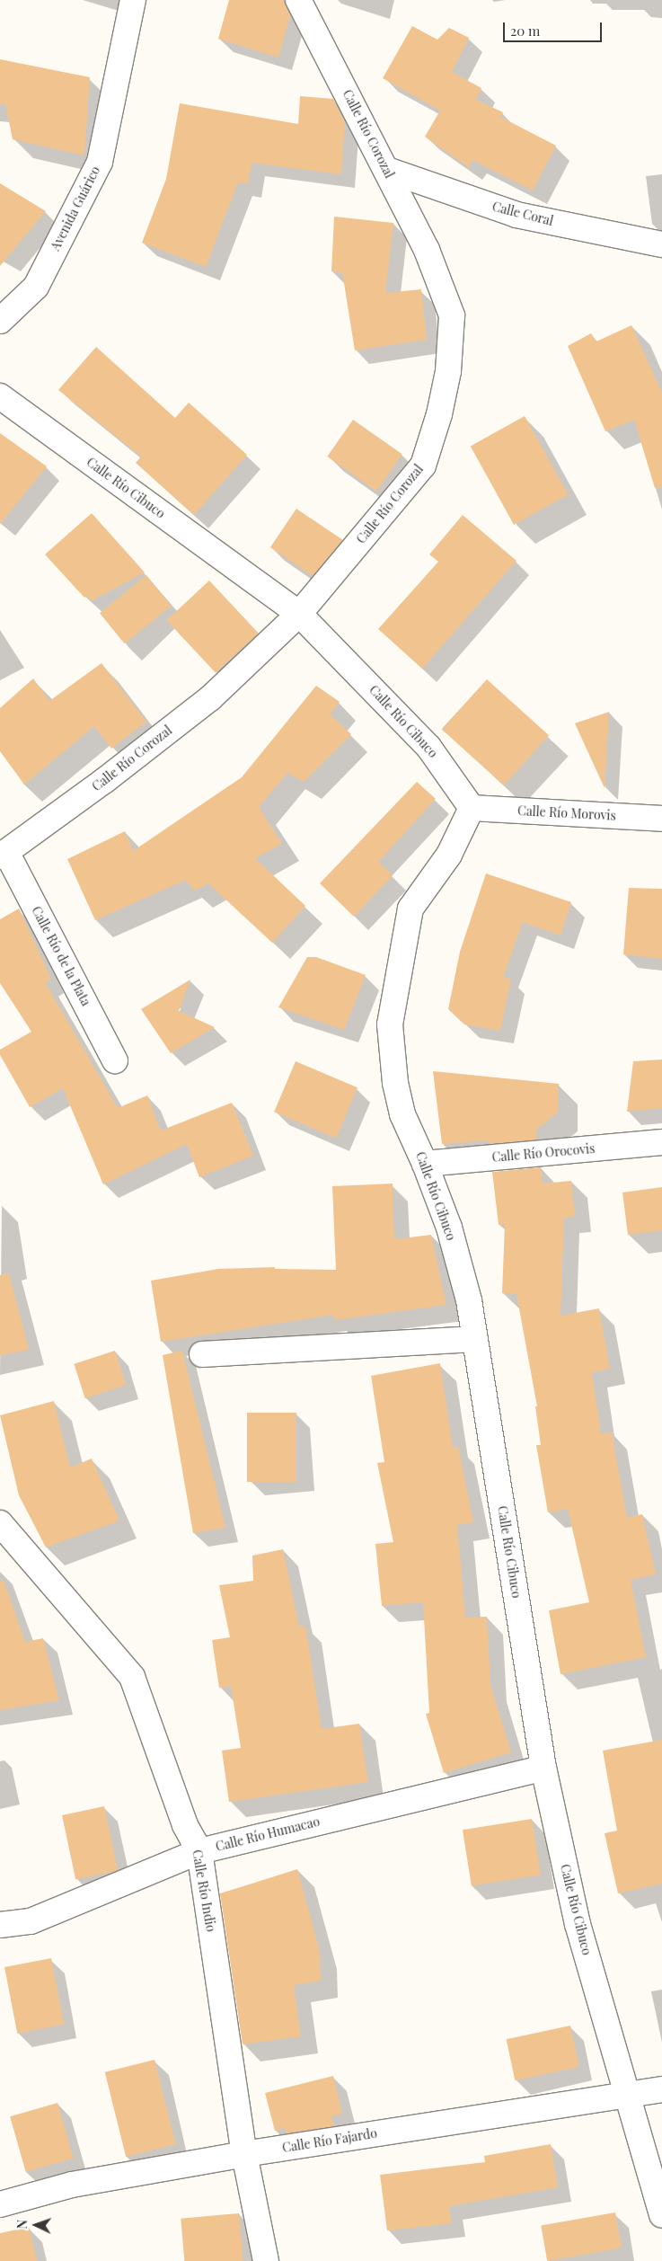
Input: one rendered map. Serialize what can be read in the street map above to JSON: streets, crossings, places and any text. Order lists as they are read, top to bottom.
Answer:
{
  "streets": {
    "street": [
      "Calle Río Corozal",
      "Avenida Guárico",
      "Calle Coral",
      "Calle Río Cibuco",
      "Calle Río Morovis",
      "Calle Río de la Plata",
      "Calle Río Orocovis",
      "Calle Río Humacao",
      "Calle Río Indio",
      "Calle Río Fajardo"
    ]
  },
  "crossings": [
    ["Calle Río Corozal", "Calle Coral"],
    ["Calle Río Corozal", "Calle Río Cibuco"],
    ["Calle Río Corozal", "Calle Río de la Plata"],
    ["Calle Río Cibuco", "Calle Río Morovis"],
    ["Calle Río Cibuco", "Calle Río Orocovis"],
    ["Calle Río Cibuco", "Calle Río Humacao"],
    ["Calle Río Cibuco", "Calle Río Fajardo"],
    ["Calle Río Humacao", "Calle Río Indio"],
    ["Calle Río Indio", "Calle Río Fajardo"]
  ],
  "scale_bar": "20 m",
  "north": "left"
}
